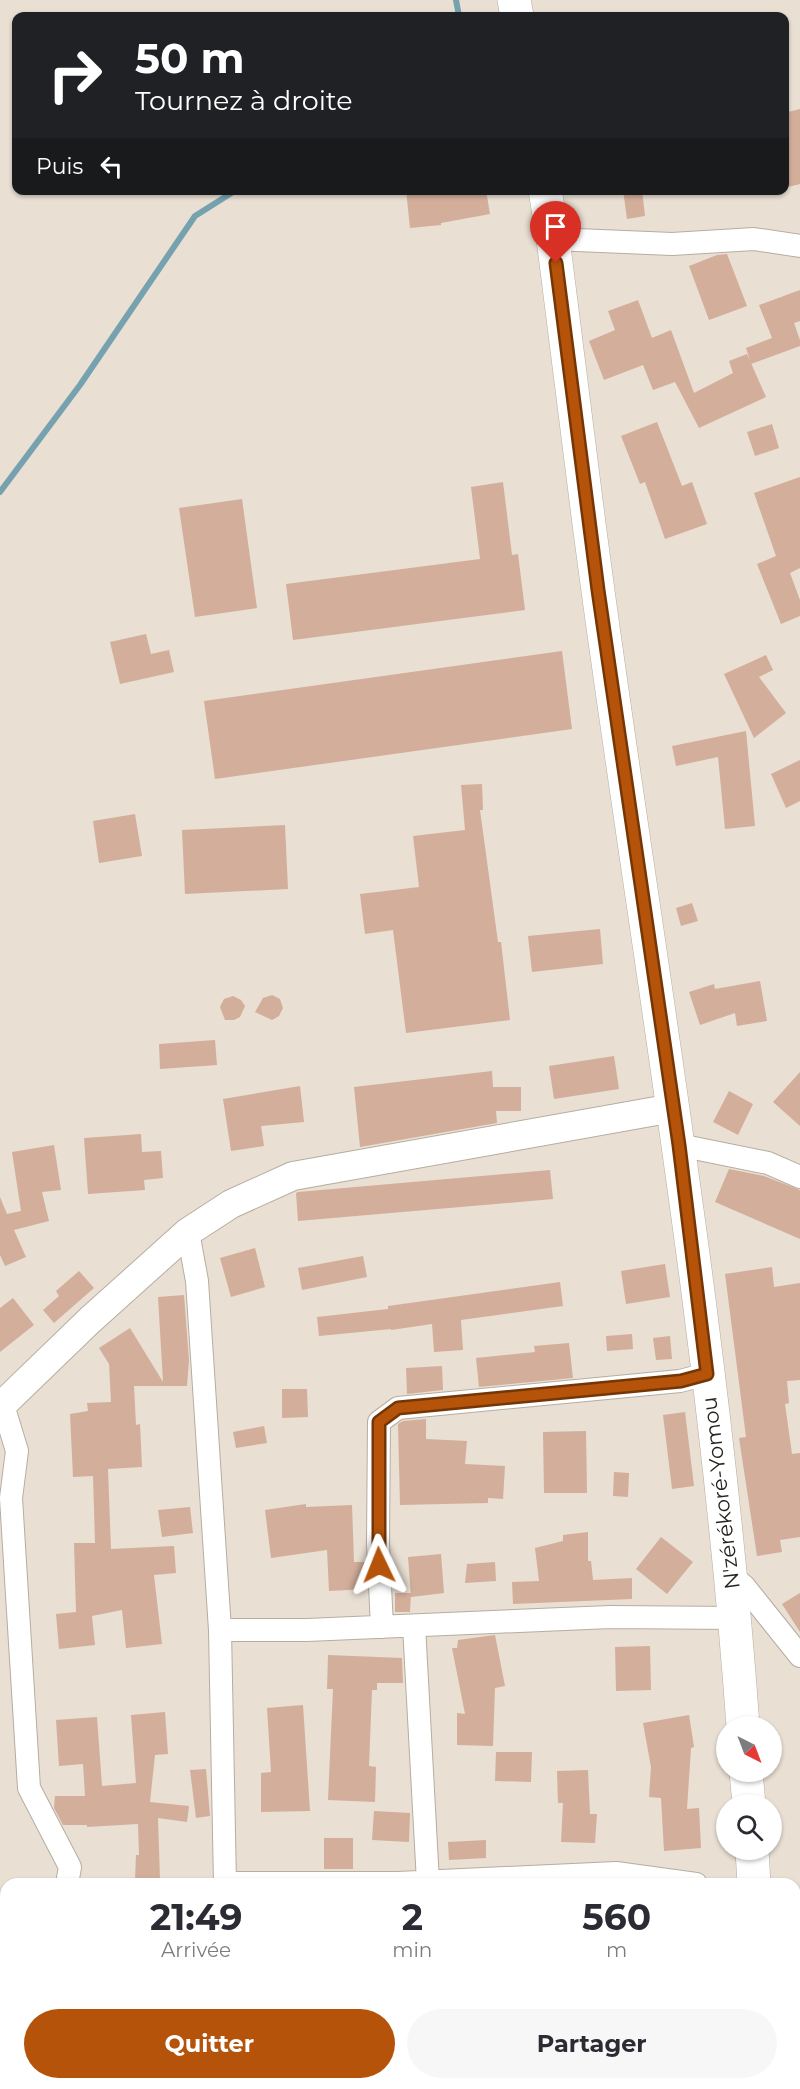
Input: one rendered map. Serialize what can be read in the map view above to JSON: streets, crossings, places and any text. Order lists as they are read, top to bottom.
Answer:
{
  "streets": {
    "highway": ["N'zérékoré-Yomou"]
  },
  "north": "bottom right",
  "page": {
    "turn": ["50 m", "Tournez à droite"],
    "then": "Puis",
    "eta": [
      "21:49",
      "Arrivée",
      "2",
      "min",
      "560",
      "m"
    ],
    "buttons": ["Quitter", "Partager"]
  }
}
